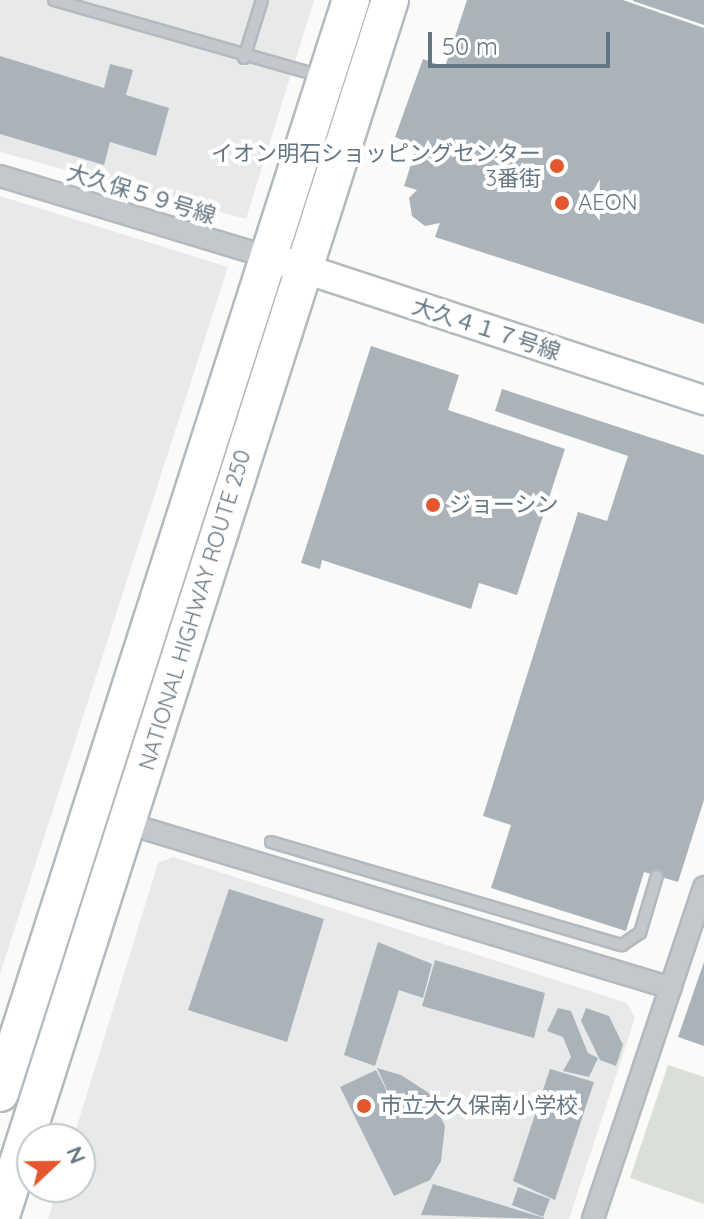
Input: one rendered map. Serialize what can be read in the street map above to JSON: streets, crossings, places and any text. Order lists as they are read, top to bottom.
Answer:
{
  "streets": {
    "highway": ["NATIONAL HIGHWAY ROUTE 250"],
    "street": ["大久保５９号線", "大久４１７号線"]
  },
  "crossings": [
    ["大久保５９号線", "大久４１７号線"],
    ["大久保５９号線", "NATIONAL HIGHWAY ROUTE 250"],
    ["大久４１７号線", "NATIONAL HIGHWAY ROUTE 250"]
  ],
  "places": [
    "イオン明石ショッピングセンター 3番街",
    "AEON",
    "ジョーシン",
    "市立大久保南小学校"
  ],
  "scale_bar": "50 m",
  "north": "right"
}
